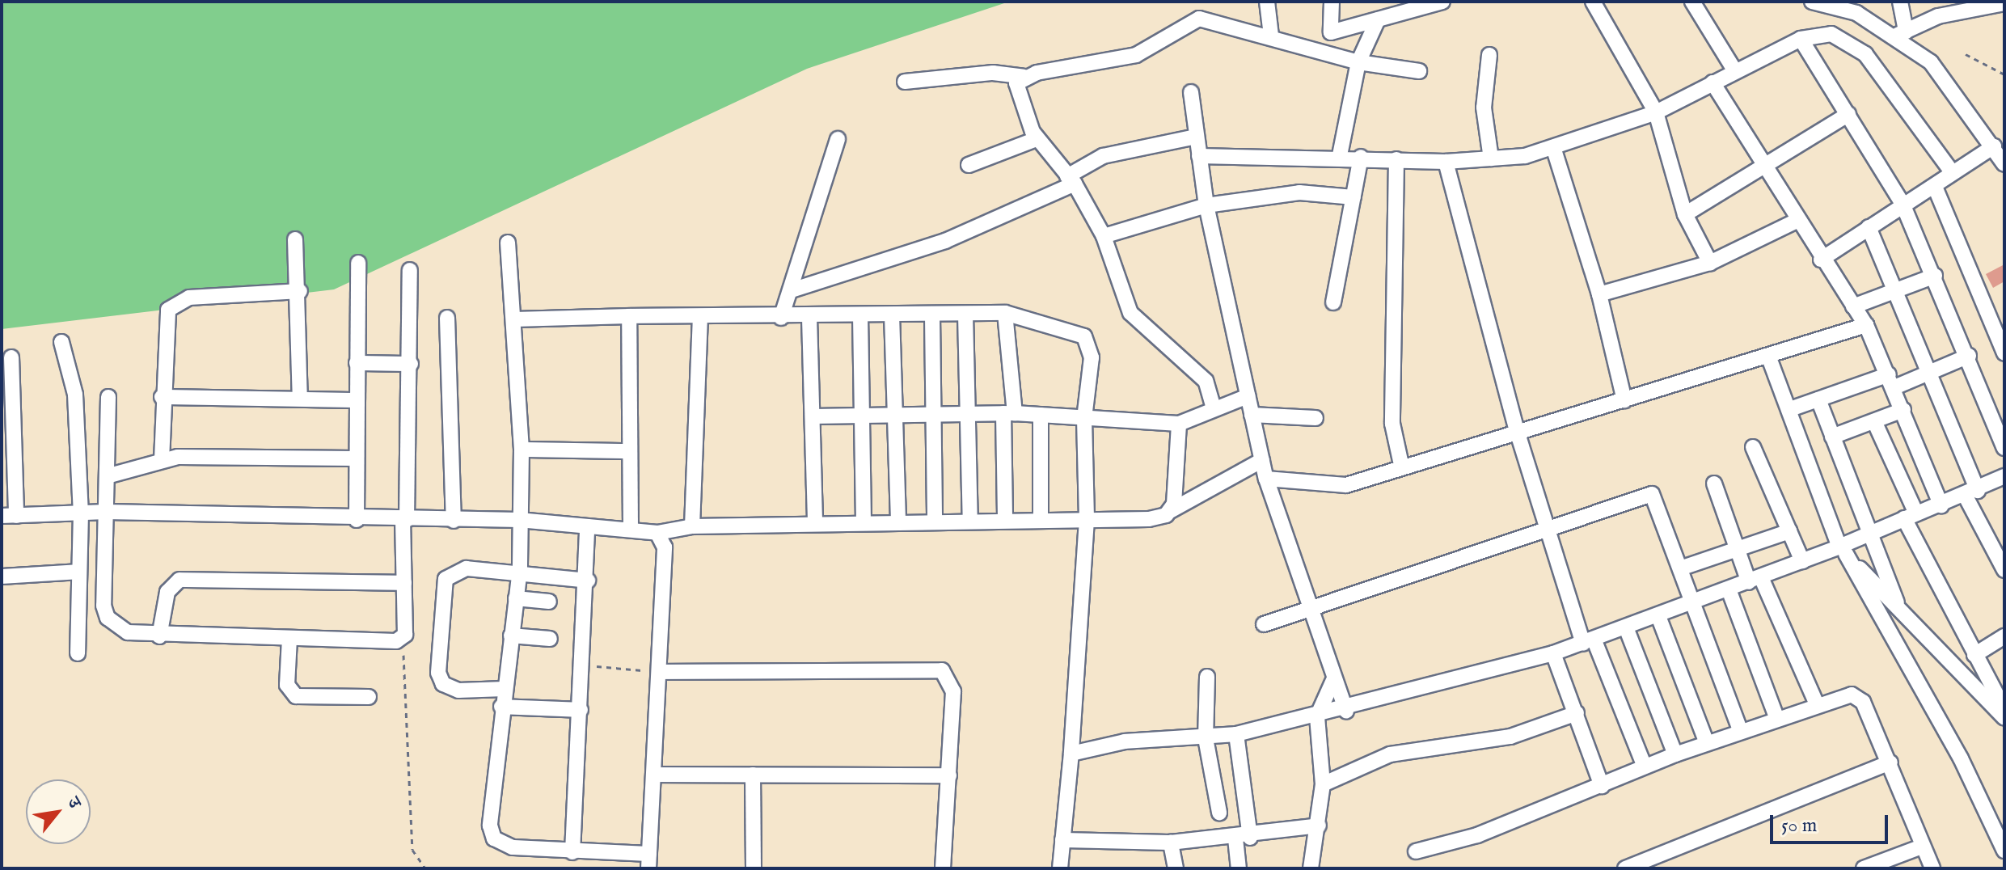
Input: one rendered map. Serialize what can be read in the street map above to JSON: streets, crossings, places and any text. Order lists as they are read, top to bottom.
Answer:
{
  "scale_bar": "50 m",
  "north": "top right"
}
